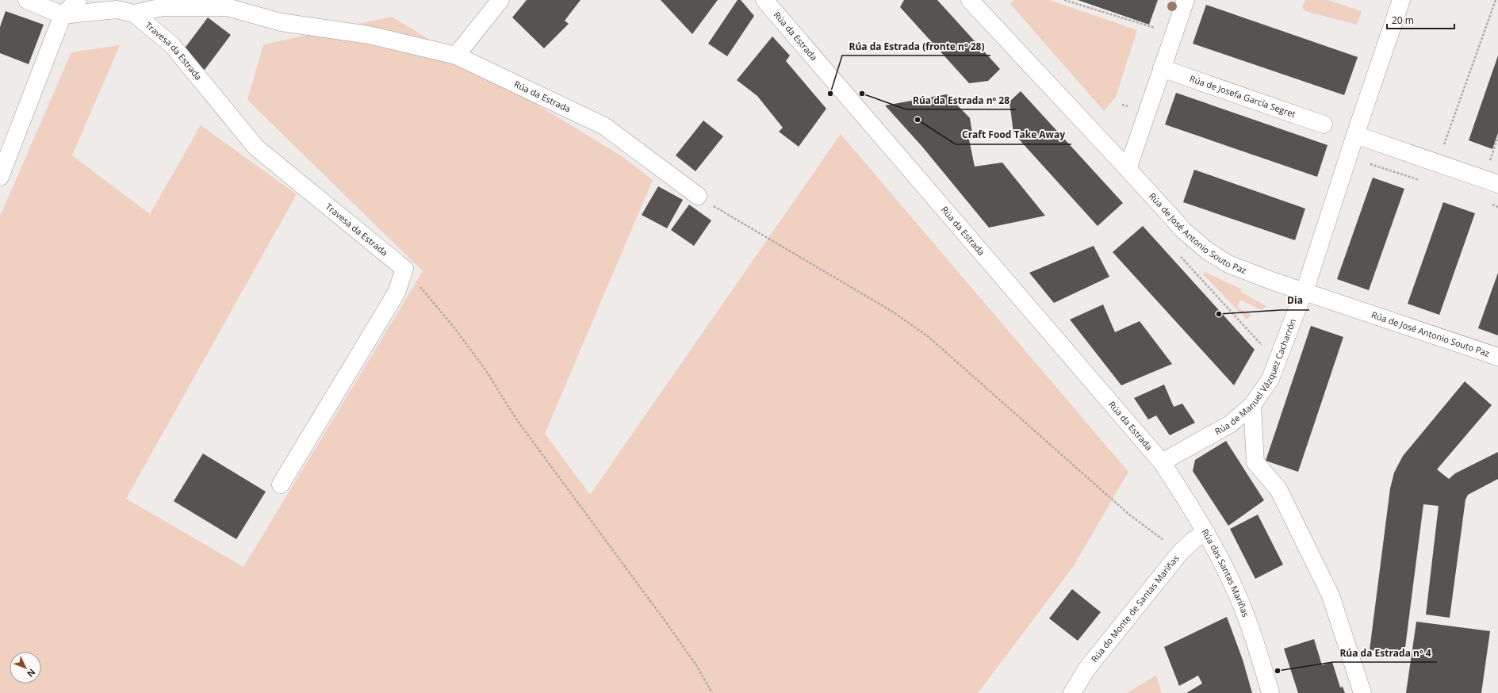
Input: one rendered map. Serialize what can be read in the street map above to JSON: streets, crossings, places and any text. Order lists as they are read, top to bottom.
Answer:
{
  "streets": {
    "street": [
      "Rúa da Estrada",
      "Travesa da Estrada",
      "Rúa de Josefa García Segret",
      "Rúa de José Antonio Souto Paz",
      "Rúa de Manuel Vázquez Cacharrón",
      "Rúa das Santas Mariñas",
      "Rúa do Monte de Santas Mariñas"
    ]
  },
  "crossings": [
    ["Rúa da Estrada", "Travesa da Estrada"],
    ["Rúa da Estrada", "Rúa de Manuel Vázquez Cacharrón"],
    ["Rúa da Estrada", "Rúa das Santas Mariñas"],
    ["Rúa de José Antonio Souto Paz", "Rúa de Manuel Vázquez Cacharrón"],
    ["Rúa de Manuel Vázquez Cacharrón", "Rúa das Santas Mariñas"],
    ["Rúa das Santas Mariñas", "Rúa do Monte de Santas Mariñas"]
  ],
  "places": [
    "Rúa da Estrada (fronte nº 28)",
    "Rúa da Estrada nº 28",
    "Craft Food Take Away",
    "Dia",
    "Rúa da Estrada nº 4"
  ],
  "scale_bar": "20 m",
  "north": "bottom right"
}
